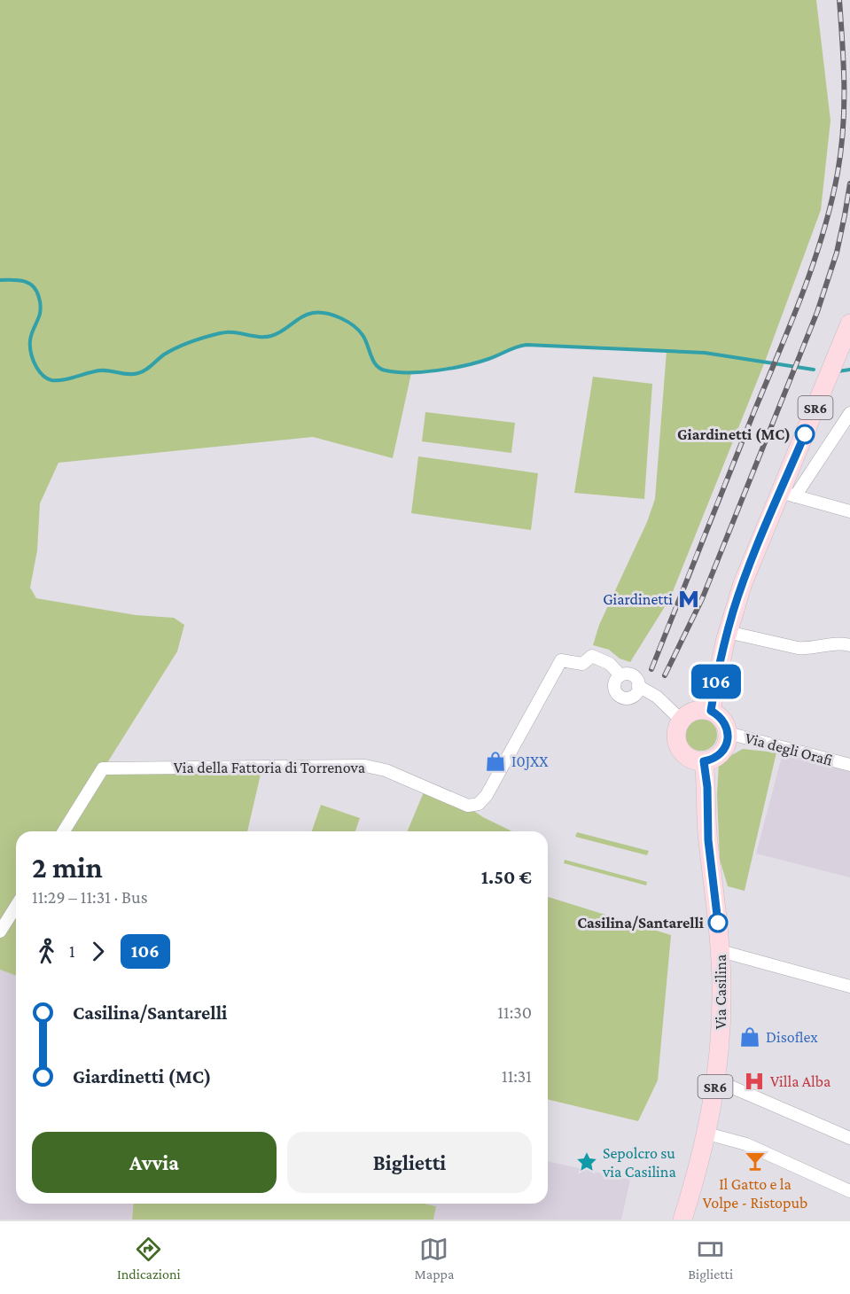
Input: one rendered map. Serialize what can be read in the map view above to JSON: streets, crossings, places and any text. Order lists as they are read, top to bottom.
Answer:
{
  "streets": {
    "main road": ["SR6", "Via Casilina"],
    "street": ["Via degli Orafi", "Via della Fattoria di Torrenova"]
  },
  "crossings": [
    ["SR6", "Via degli Orafi"],
    ["SR6", "Via della Fattoria di Torrenova"],
    ["SR6", "Via Casilina"],
    ["Via degli Orafi", "Via della Fattoria di Torrenova"],
    ["Via degli Orafi", "Via Casilina"],
    ["Via della Fattoria di Torrenova", "Via Casilina"]
  ],
  "places": {
    "other": ["Giardinetti (MC)", "Casilina/Santarelli"],
    "metro station": ["Giardinetti"],
    "shop": ["I0JXX", "Disoflex"],
    "hospital": ["Villa Alba"],
    "bar": ["Il Gatto e la Volpe - Ristopub"],
    "place": ["Sepolcro su via Casilina"]
  },
  "lines": ["bus line 106"],
  "page": {
    "on_map": "106",
    "heading": ["2 min", "11:29 – 11:31 · Bus", "1.50 €"],
    "legs": ["1", "106"],
    "list": [
      {
        "name": "Casilina/Santarelli",
        "value": "11:30"
      },
      {
        "name": "Giardinetti (MC)",
        "value": "11:31"
      }
    ],
    "buttons": ["Avvia", "Biglietti"],
    "tabs": ["Indicazioni", "Mappa", "Biglietti"]
  }
}
